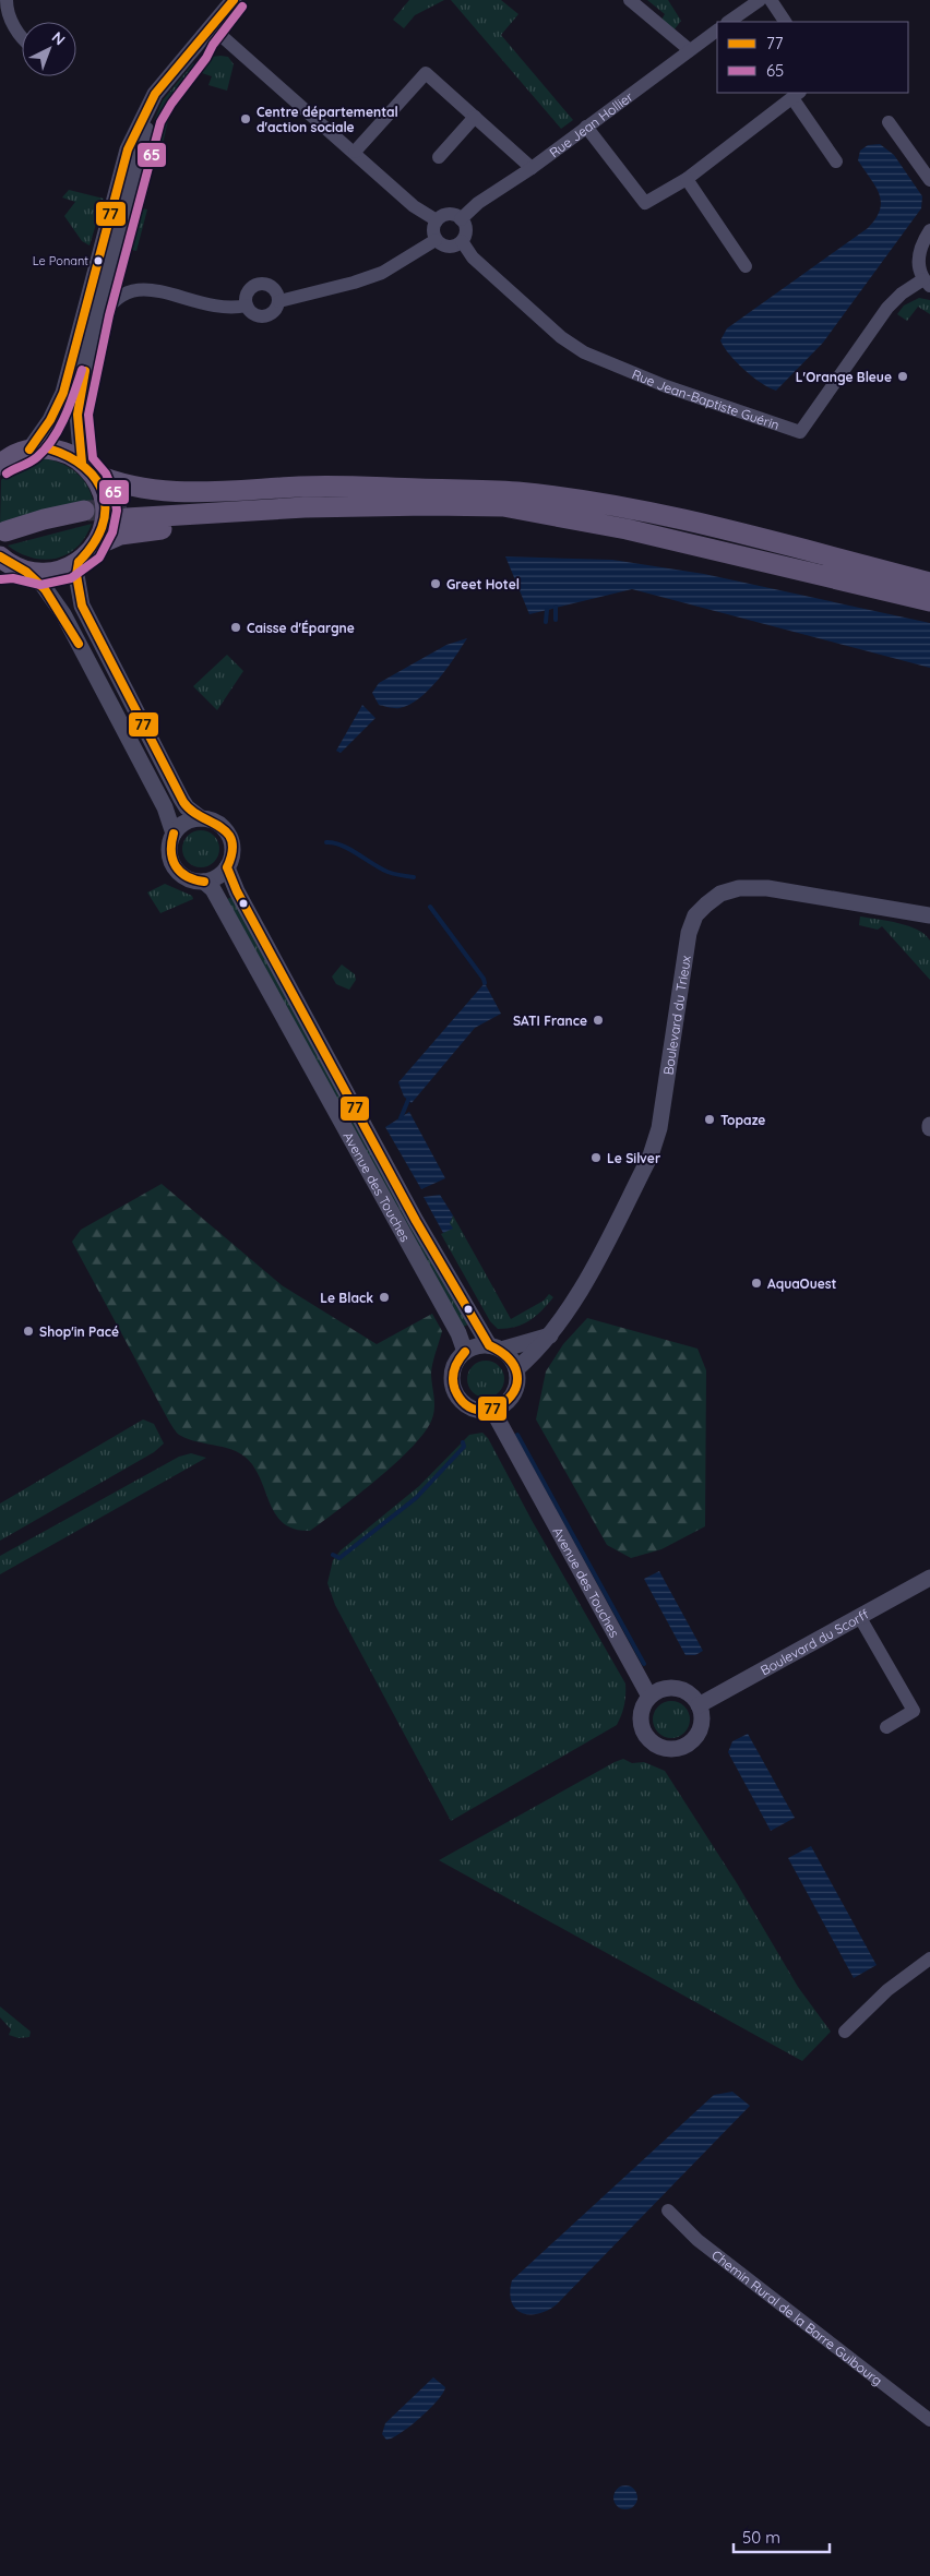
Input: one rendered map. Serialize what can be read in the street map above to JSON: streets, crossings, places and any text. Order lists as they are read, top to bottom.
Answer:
{
  "streets": {
    "street": [
      "Rue Jean Hollier",
      "Rue Jean-Baptiste Guérin",
      "Boulevard du Trieux",
      "Avenue des Touches",
      "Boulevard du Scorff",
      "Chemin Rural de la Barre Guibourg"
    ]
  },
  "crossings": [
    ["Rue Jean Hollier", "Rue Jean-Baptiste Guérin"],
    ["Boulevard du Trieux", "Avenue des Touches"],
    ["Avenue des Touches", "Boulevard du Scorff"]
  ],
  "places": [
    "Centre départemental d'action sociale",
    "Le Ponant",
    "L'Orange Bleue",
    "Greet Hotel",
    "Caisse d'Épargne",
    "SATI France",
    "Topaze",
    "Le Silver",
    "AquaOuest",
    "Le Black",
    "Shop'in Pacé"
  ],
  "lines": ["transit line 77", "transit line 65"],
  "legend": ["77", "65"],
  "scale_bar": "50 m",
  "north": "top right"
}
